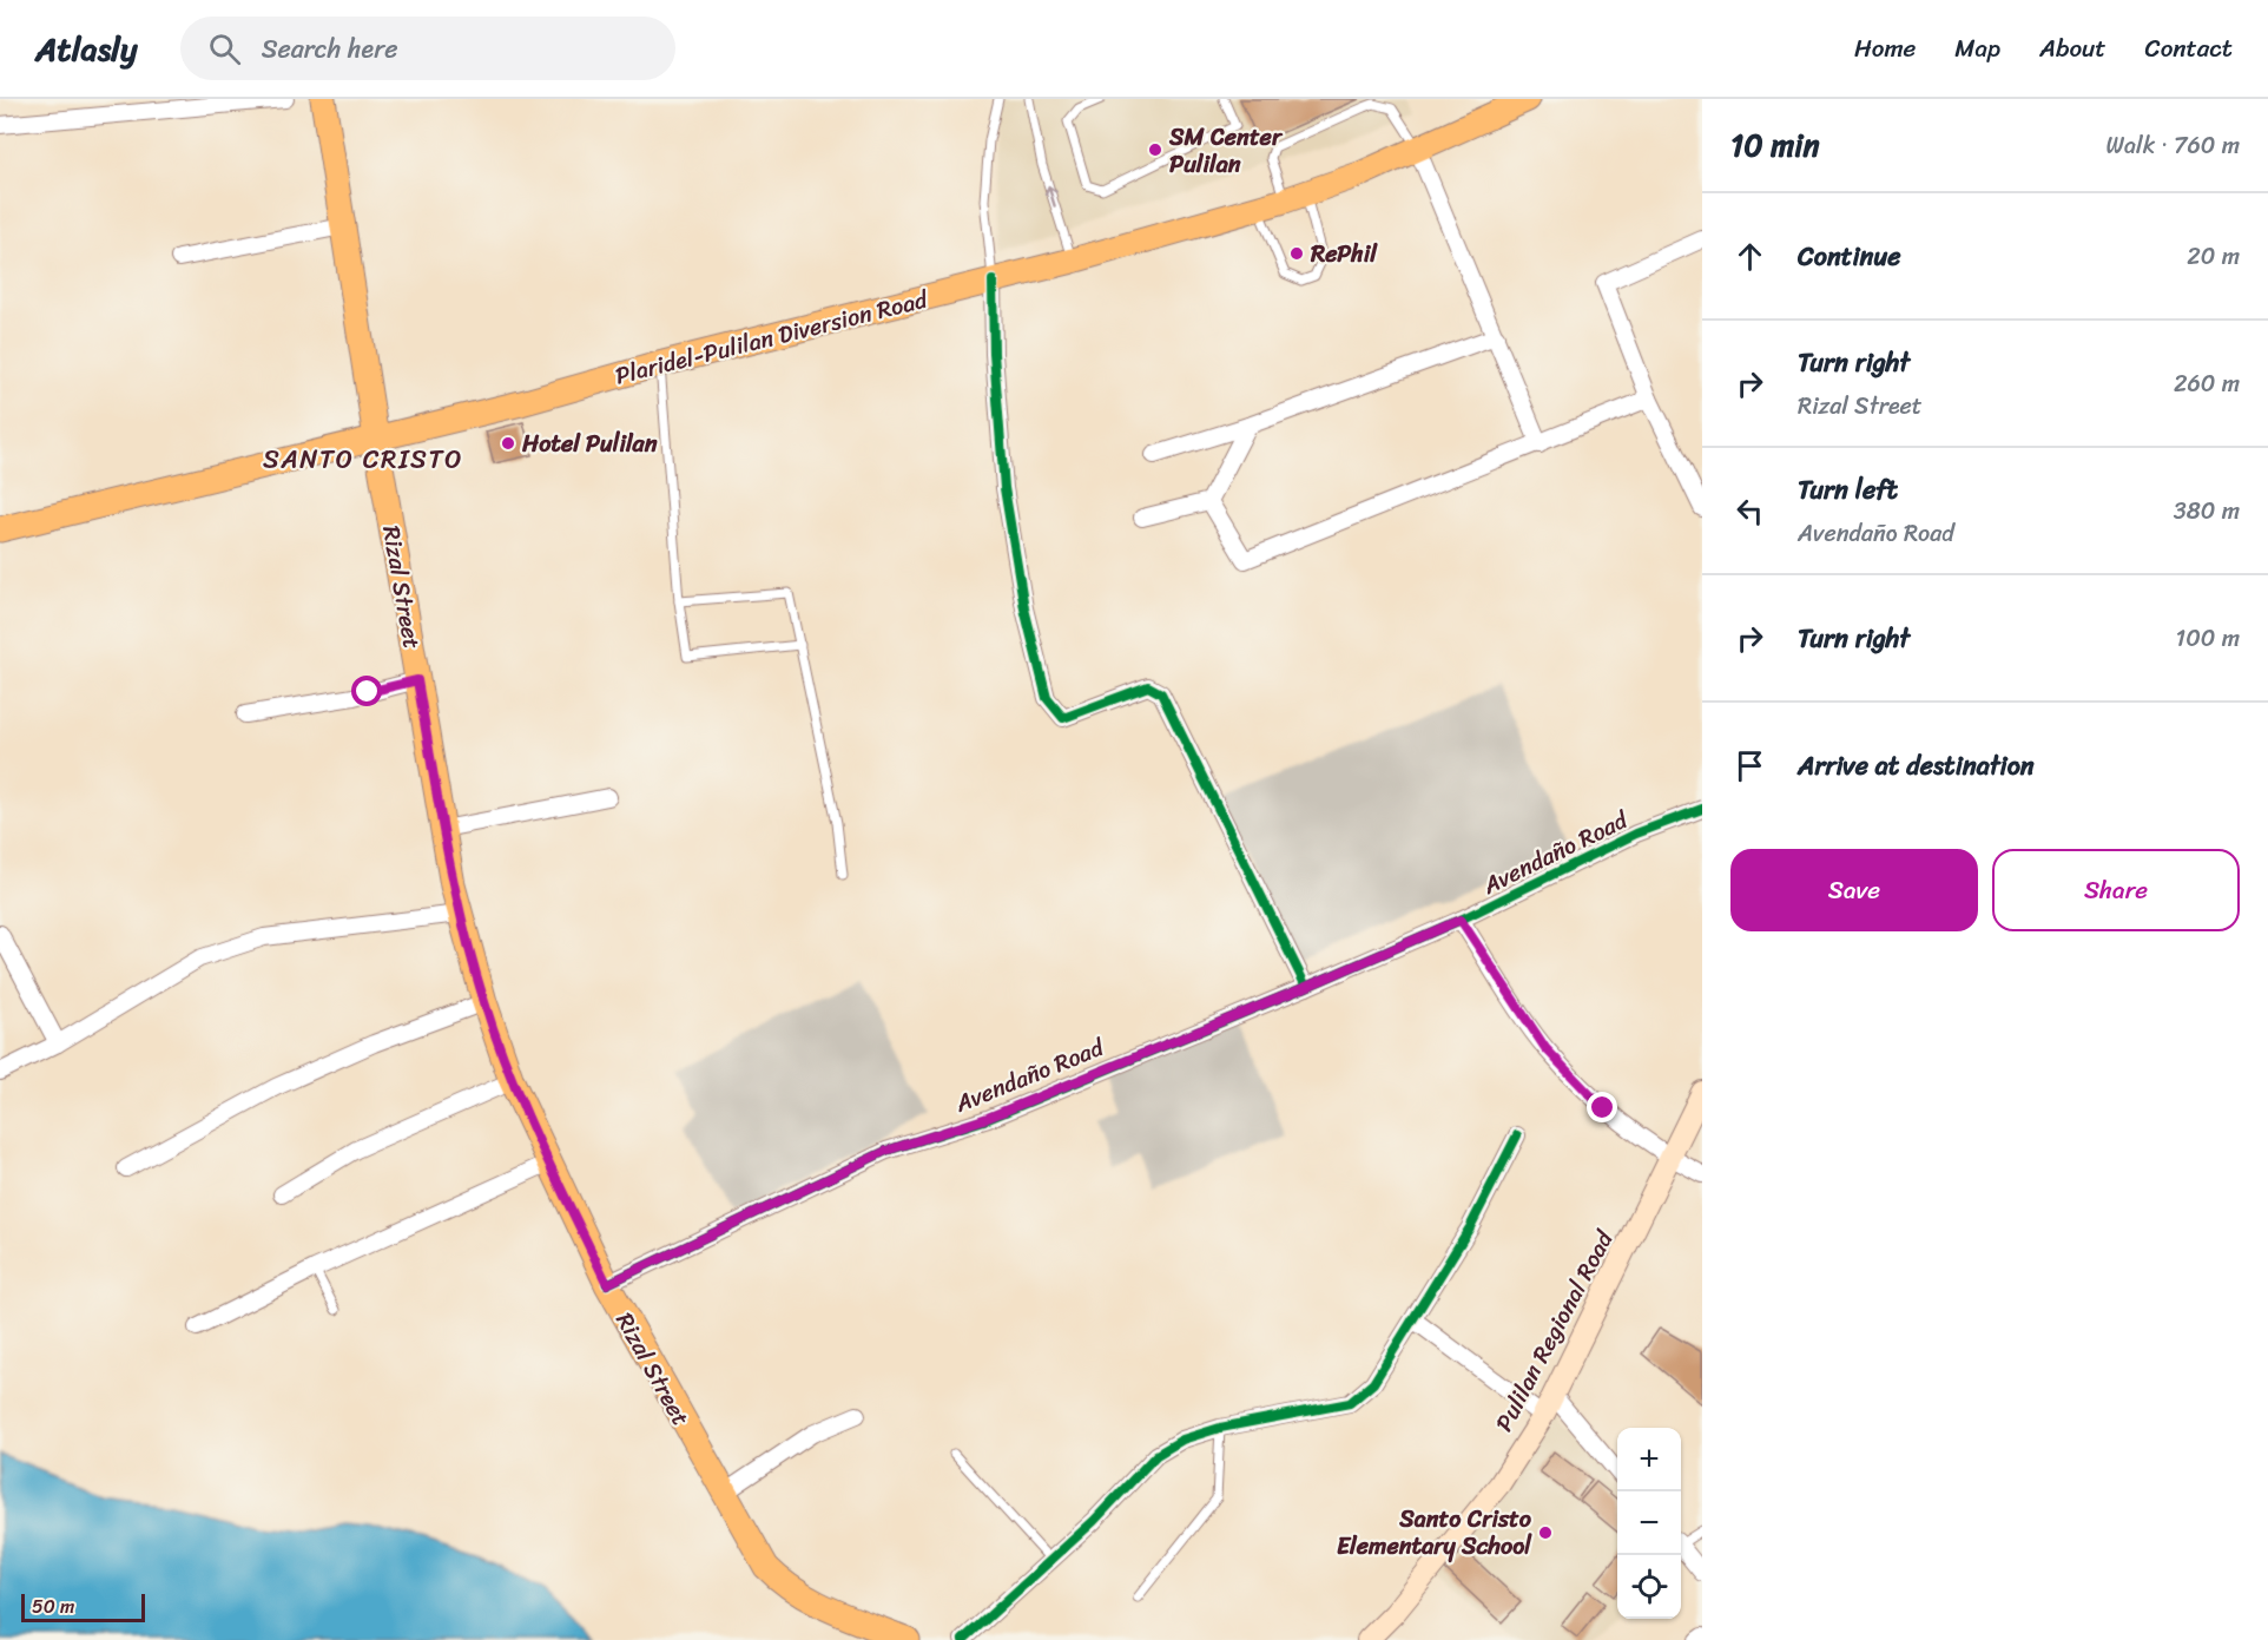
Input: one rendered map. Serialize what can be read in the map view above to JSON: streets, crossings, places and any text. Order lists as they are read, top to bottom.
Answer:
{
  "streets": {
    "main road": ["Plaridel-Pulilan Diversion Road", "Rizal Street", "Pulilan Regional Road"],
    "street": ["Avendaño Road"]
  },
  "crossings": [
    ["Plaridel-Pulilan Diversion Road", "Rizal Street"],
    ["Rizal Street", "Avendaño Road"]
  ],
  "districts": ["SANTO CRISTO"],
  "places": [
    "SM Center Pulilan",
    "RePhil",
    "Hotel Pulilan",
    "Santo Cristo Elementary School"
  ],
  "scale_bar": "50 m",
  "page": {
    "header": "Atlasly",
    "search": "Search here",
    "nav": [
      "Home",
      "Map",
      "About",
      "Contact"
    ],
    "heading": ["10 min", "Walk · 760 m"],
    "list": [
      ["Continue", "20 m"],
      ["Turn right", "Rizal Street", "260 m"],
      ["Turn left", "Avendaño Road", "380 m"],
      ["Turn right", "100 m"],
      "Arrive at destination"
    ],
    "buttons": ["Save", "Share"],
    "map_buttons": ["+", "−"],
    "scale": "50 m"
  }
}
